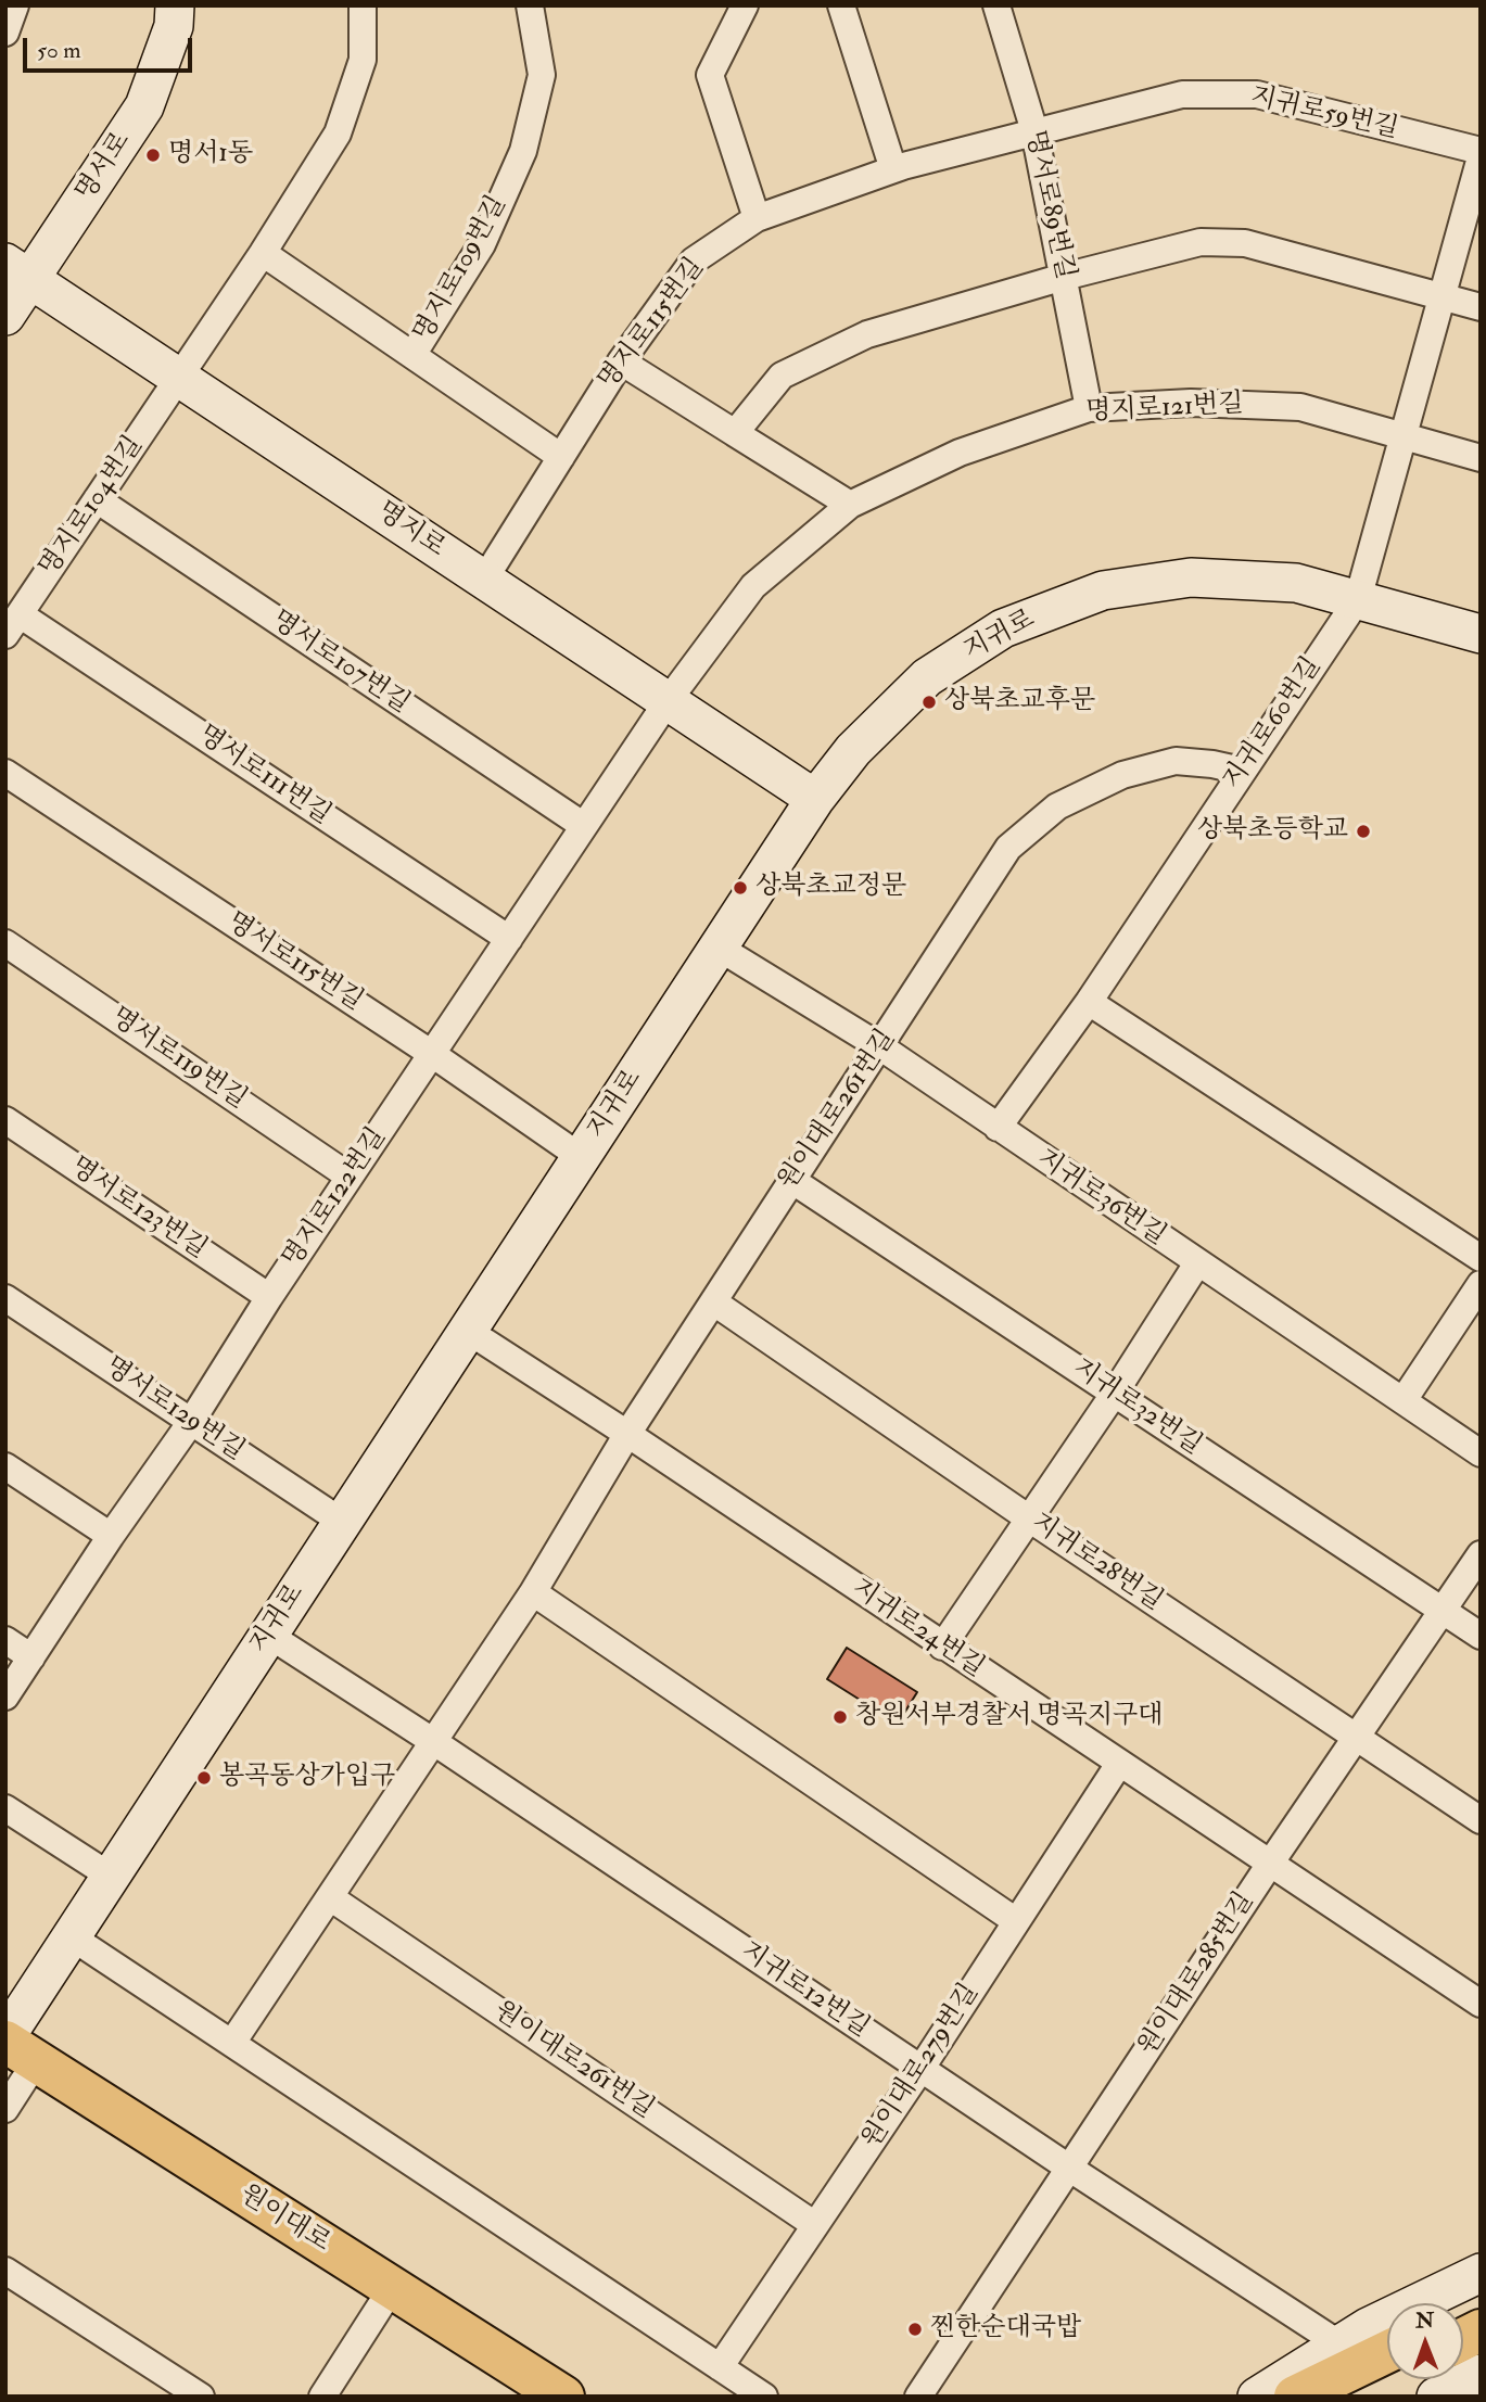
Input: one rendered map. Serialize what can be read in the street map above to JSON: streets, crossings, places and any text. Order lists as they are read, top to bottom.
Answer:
{
  "streets": {
    "main road": ["원이대로"],
    "street": [
      "지귀로59번길",
      "명서로",
      "명서로89번길",
      "명지로109번길",
      "명지로115번길",
      "명지로121번길",
      "명지로104번길",
      "명지로",
      "지귀로",
      "명서로107번길",
      "지귀로60번길",
      "명서로111번길",
      "명서로115번길",
      "명서로119번길",
      "원이대로261번길",
      "명지로122번길",
      "지귀로36번길",
      "명서로123번길",
      "지귀로32번길",
      "명서로129번길",
      "지귀로28번길",
      "지귀로24번길",
      "원이대로285번길",
      "지귀로12번길",
      "원이대로279번길"
    ]
  },
  "crossings": [
    ["지귀로59번길", "명서로89번길"],
    ["지귀로59번길", "명지로115번길"],
    ["명서로", "명지로"],
    ["명서로89번길", "명지로115번길"],
    ["명서로89번길", "명지로121번길"],
    ["명지로115번길", "명지로"],
    ["명지로121번길", "명지로"],
    ["명지로121번길", "명지로122번길"],
    ["명지로104번길", "명지로"],
    ["명지로104번길", "명서로107번길"],
    ["명지로104번길", "명서로111번길"],
    ["명지로", "지귀로"],
    ["명지로", "명지로122번길"],
    ["지귀로", "지귀로60번길"],
    ["지귀로", "명서로115번길"],
    ["지귀로", "지귀로36번길"],
    ["지귀로", "명서로129번길"],
    ["지귀로", "지귀로24번길"],
    ["지귀로", "지귀로12번길"],
    ["지귀로", "원이대로"],
    ["명서로107번길", "명지로122번길"],
    ["지귀로60번길", "원이대로261번길"],
    ["지귀로60번길", "지귀로36번길"],
    ["명서로111번길", "명지로122번길"],
    ["명서로115번길", "명지로122번길"],
    ["명서로119번길", "명지로122번길"],
    ["원이대로261번길", "지귀로36번길"],
    ["원이대로261번길", "지귀로32번길"],
    ["원이대로261번길", "지귀로28번길"],
    ["원이대로261번길", "지귀로24번길"],
    ["원이대로261번길", "지귀로12번길"],
    ["원이대로261번길", "원이대로279번길"],
    ["명지로122번길", "명서로123번길"],
    ["명지로122번길", "명서로129번길"],
    ["지귀로32번길", "원이대로285번길"],
    ["지귀로28번길", "원이대로285번길"],
    ["지귀로24번길", "원이대로285번길"],
    ["지귀로24번길", "원이대로279번길"],
    ["원이대로285번길", "지귀로12번길"],
    ["지귀로12번길", "원이대로279번길"]
  ],
  "places": [
    "명서1동",
    "상북초교후문",
    "상북초등학교",
    "상북초교정문",
    "창원서부경찰서 명곡지구대",
    "봉곡동상가입구",
    "찐한순대국밥"
  ],
  "scale_bar": "50 m",
  "north": "top"
}
